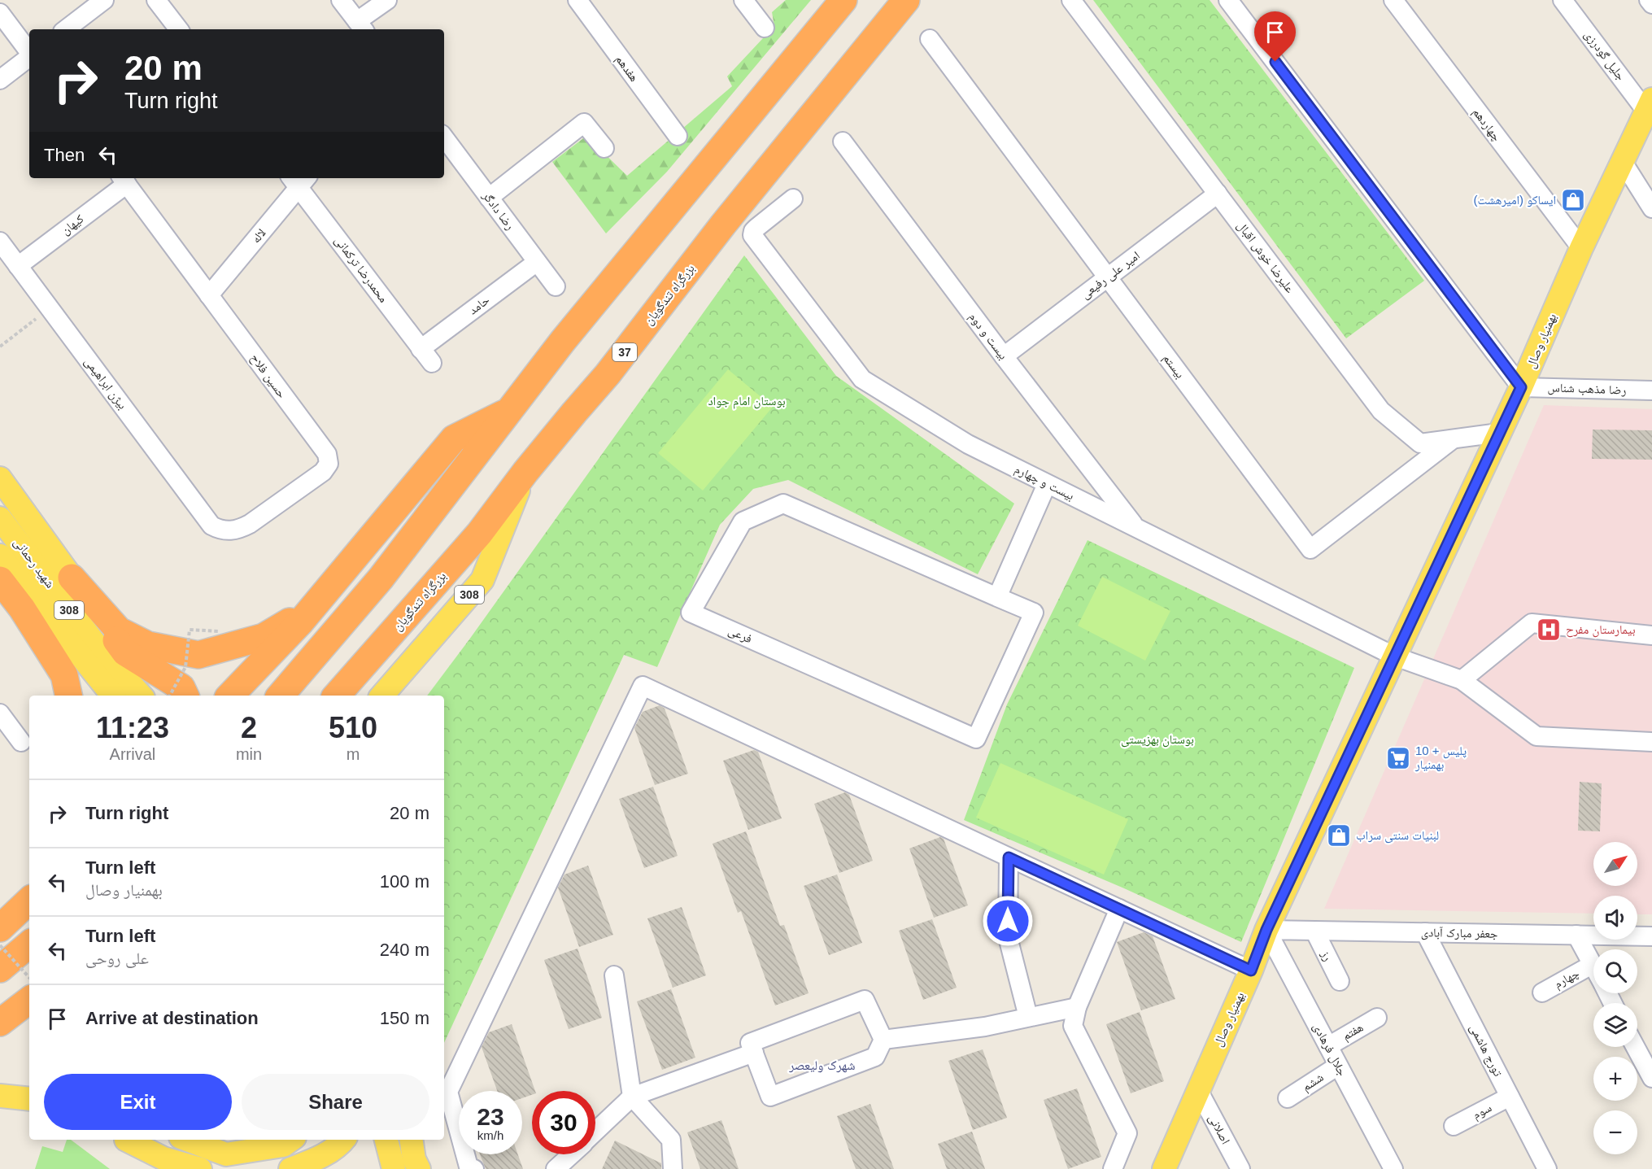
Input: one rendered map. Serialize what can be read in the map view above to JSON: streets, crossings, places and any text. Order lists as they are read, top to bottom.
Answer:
{
  "streets": {
    "highway": ["بزرگراه تندگویان", "37"],
    "main road": ["بهمنیار وصال", "شهید رحمانی", "308"],
    "street": [
      "جلیل گودرزی",
      "هفدهم",
      "چهاردهم",
      "رضا دادگر",
      "کیهان",
      "لاله",
      "علیرضا خوش اقبال",
      "محمدرضا ترکمانی",
      "امیر علی رفیعی",
      "حامد",
      "بیست و دوم",
      "بیستم",
      "حسین فلاح",
      "بیژن ابراهیمی",
      "رضا مذهب شناس",
      "بیست و چهارم",
      "فرعی",
      "جعفر مبارک آبادی",
      "رز",
      "چهارم",
      "هفتم",
      "جلال فرهادی",
      "تورج هاشمی",
      "ششم",
      "سوم",
      "اصلانی"
    ]
  },
  "crossings": [
    ["جلیل گودرزی", "بهمنیار وصال"],
    ["چهاردهم", "بهمنیار وصال"],
    ["رضا دادگر", "حامد"],
    ["کیهان", "حسین فلاح"],
    ["کیهان", "بیژن ابراهیمی"],
    ["لاله", "محمدرضا ترکمانی"],
    ["لاله", "حسین فلاح"],
    ["علیرضا خوش اقبال", "امیر علی رفیعی"],
    ["علیرضا خوش اقبال", "بهمنیار وصال"],
    ["علیرضا خوش اقبال", "بیستم"],
    ["محمدرضا ترکمانی", "حامد"],
    ["امیر علی رفیعی", "بیست و دوم"],
    ["امیر علی رفیعی", "بیستم"],
    ["بزرگراه تندگویان", "308"],
    ["بیست و دوم", "بیست و چهارم"],
    ["بهمنیار وصال", "رضا مذهب شناس"],
    ["بهمنیار وصال", "بیست و چهارم"],
    ["بهمنیار وصال", "جعفر مبارک آبادی"],
    ["بهمنیار وصال", "جلال فرهادی"],
    ["بهمنیار وصال", "اصلانی"],
    ["حسین فلاح", "بیژن ابراهیمی"],
    ["جعفر مبارک آبادی", "رز"],
    ["جعفر مبارک آبادی", "جلال فرهادی"],
    ["جعفر مبارک آبادی", "تورج هاشمی"],
    ["هفتم", "جلال فرهادی"],
    ["جلال فرهادی", "ششم"],
    ["تورج هاشمی", "سوم"]
  ],
  "districts": ["شهرک ولیعصر"],
  "parks": ["بوستان امام جواد", "بوستان بهزیستی"],
  "places": {
    "shop": ["ایساکو (امیرهشت)", "لبنیات سنتی سراب"],
    "hospital": ["بیمارستان مفرح"],
    "supermarket": ["پلیس + 10 بهمنیار"]
  },
  "north": "top right",
  "page": {
    "turn": ["20 m", "Turn right"],
    "then": "Then",
    "eta": [
      "11:23",
      "Arrival",
      "2",
      "min",
      "510",
      "m"
    ],
    "list": [
      {
        "name": "Turn right",
        "value": "20 m"
      },
      {
        "name": "Turn left",
        "note": "بهمنیار وصال",
        "value": "100 m"
      },
      {
        "name": "Turn left",
        "note": "علی روحی",
        "value": "240 m"
      },
      {
        "name": "Arrive at destination",
        "value": "150 m"
      }
    ],
    "map_buttons": ["+", "−"],
    "buttons": ["Exit", "Share"],
    "speed": "23 km/h",
    "limit": "30"
  }
}
